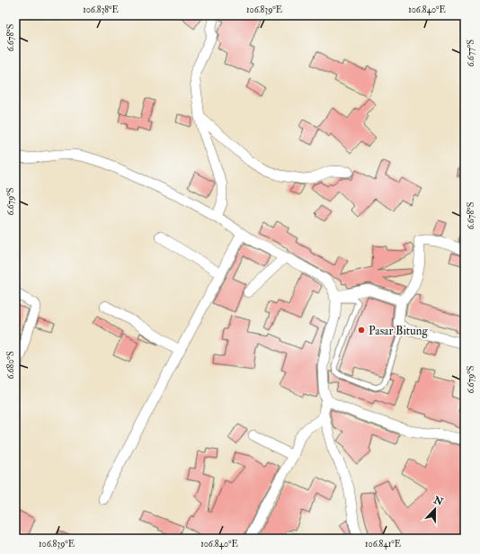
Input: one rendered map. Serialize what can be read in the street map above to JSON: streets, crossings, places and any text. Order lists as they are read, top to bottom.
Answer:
{
  "places": ["Pasar Bitung"],
  "north": "top",
  "coordinates": [
    "106.838°E",
    "106.839°E",
    "106.840°E",
    "6.678°S",
    "6.677°S",
    "6.679°S",
    "6.680°S",
    "106.841°E"
  ]
}
